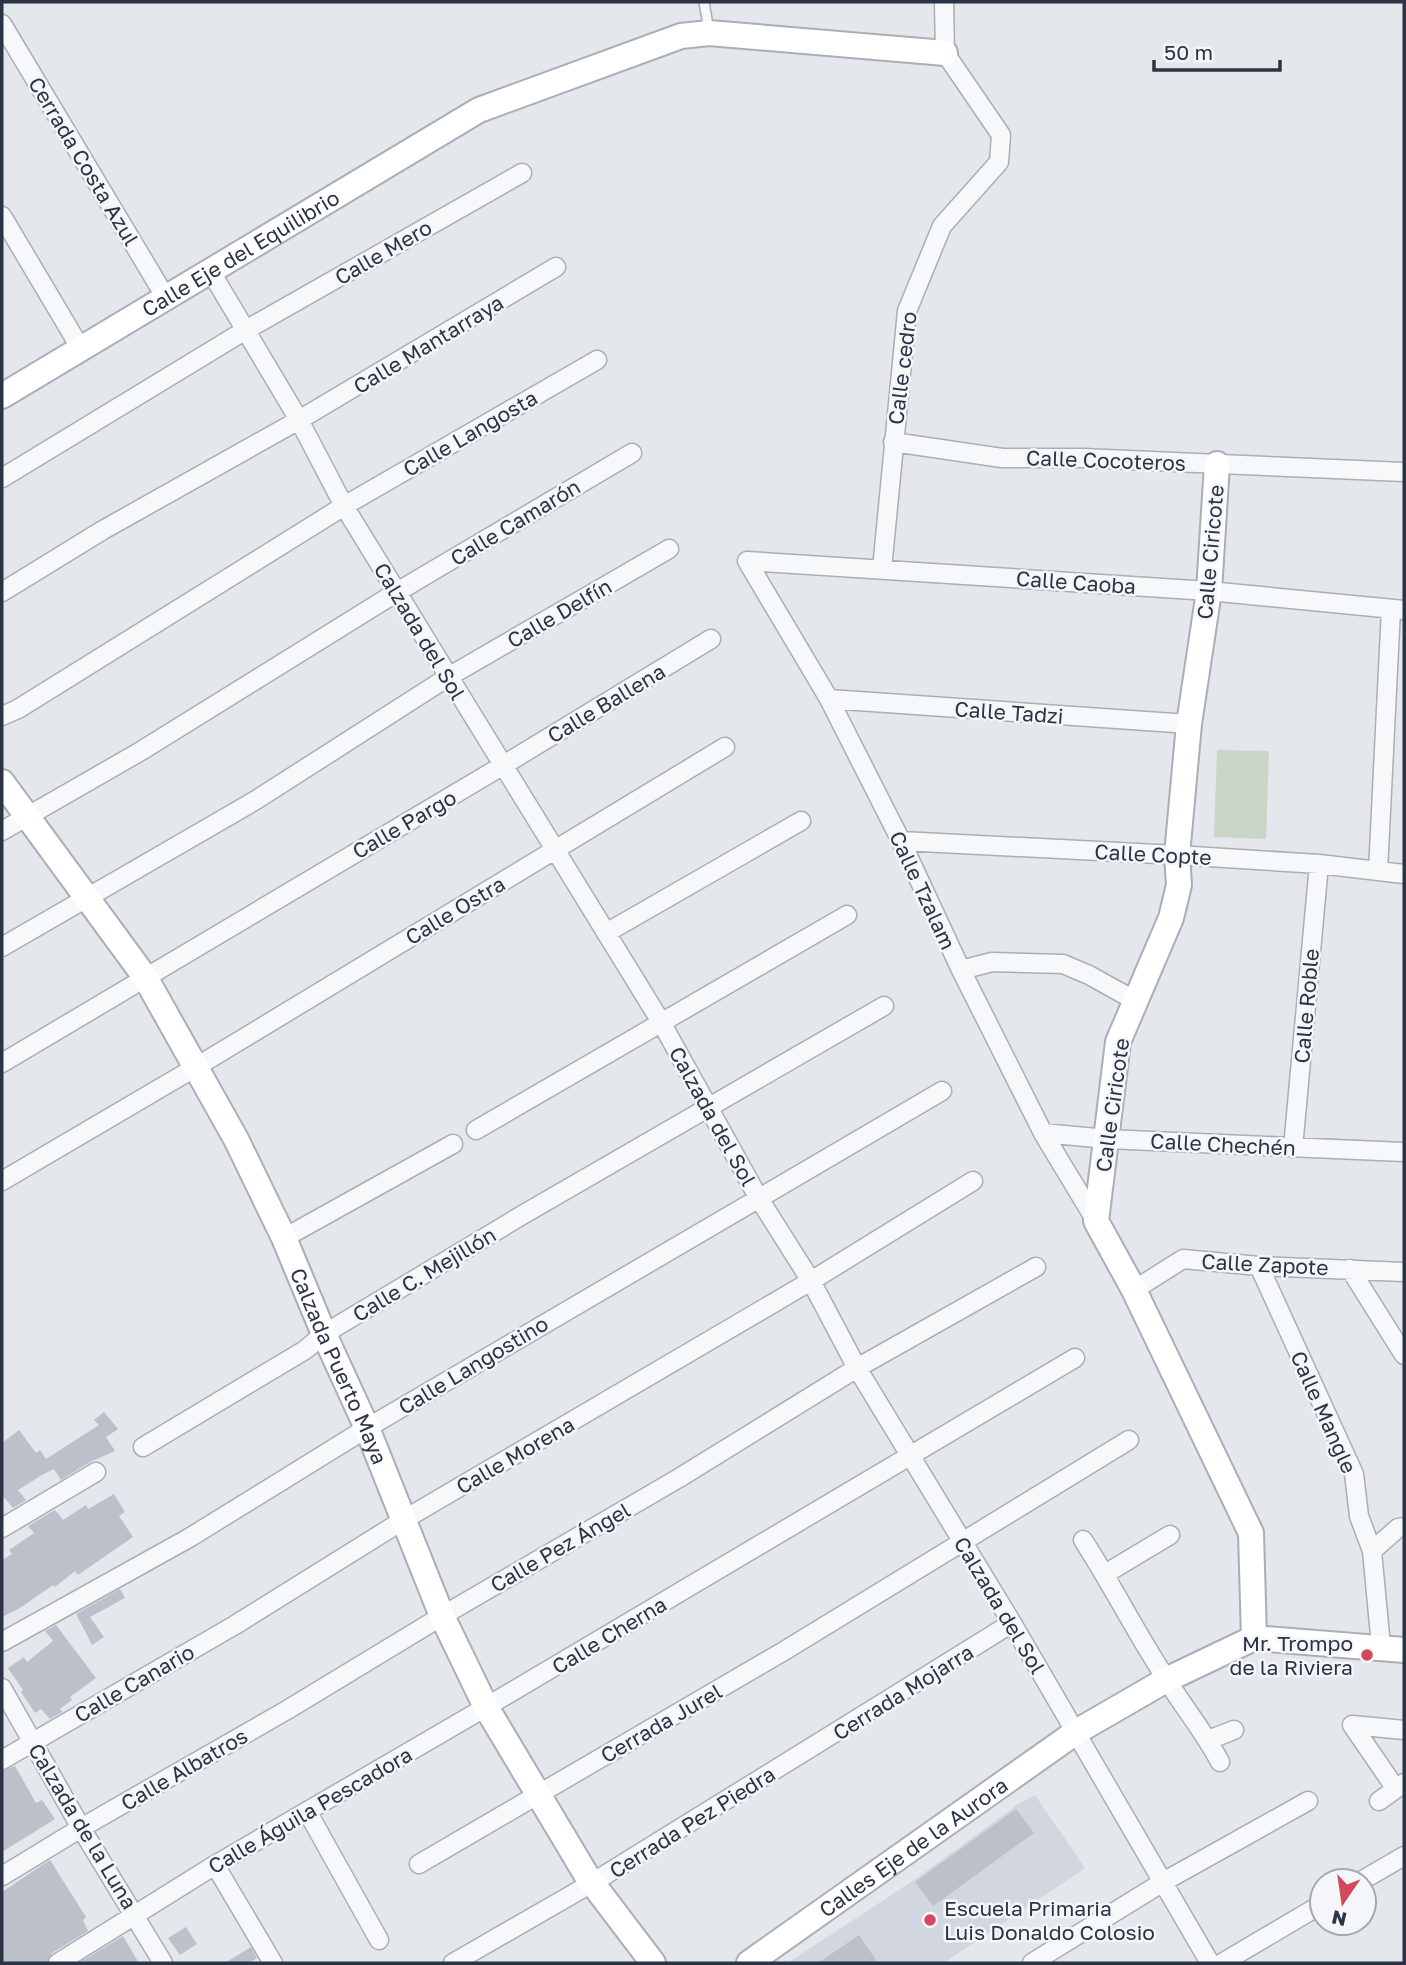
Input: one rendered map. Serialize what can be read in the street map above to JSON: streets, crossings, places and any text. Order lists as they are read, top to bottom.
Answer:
{
  "streets": {
    "street": [
      "Cerrada Costa Azul",
      "Calle Mero",
      "Calle Eje del Equilibrio",
      "Calle Mantarraya",
      "Calle cedro",
      "Calle Langosta",
      "Calle Cocoteros",
      "Calle Camarón",
      "Calle Ciricote",
      "Calle Caoba",
      "Calle Delfín",
      "Calzada del Sol",
      "Calle Ballena",
      "Calle Tadzi",
      "Calle Pargo",
      "Calle Copte",
      "Calle Tzalam",
      "Calle Ostra",
      "Calle Roble",
      "Calle Chechén",
      "Calle Zapote",
      "Calle C. Mejillón",
      "Calle Langostino",
      "Calzada Puerto Maya",
      "Calle Mangle",
      "Calle Morena",
      "Calle Pez Ángel",
      "Calle Cherna",
      "Calle Canario",
      "Cerrada Mojarra",
      "Cerrada Jurel",
      "Calle Albatros",
      "Calle Águila Pescadora",
      "Cerrada Pez Piedra",
      "Calzada de la Luna",
      "Calles Eje de la Aurora"
    ]
  },
  "crossings": [
    ["Cerrada Costa Azul", "Calle Eje del Equilibrio"],
    ["Calle Mero", "Calzada del Sol"],
    ["Calle Eje del Equilibrio", "Calle cedro"],
    ["Calle Eje del Equilibrio", "Calzada del Sol"],
    ["Calle Mantarraya", "Calzada del Sol"],
    ["Calle cedro", "Calle Cocoteros"],
    ["Calle cedro", "Calle Caoba"],
    ["Calle Langosta", "Calzada del Sol"],
    ["Calle Cocoteros", "Calle Ciricote"],
    ["Calle Camarón", "Calzada del Sol"],
    ["Calle Camarón", "Calzada Puerto Maya"],
    ["Calle Ciricote", "Calle Caoba"],
    ["Calle Ciricote", "Calle Tadzi"],
    ["Calle Ciricote", "Calle Copte"],
    ["Calle Ciricote", "Calle Tzalam"],
    ["Calle Ciricote", "Calle Chechén"],
    ["Calle Caoba", "Calle Tzalam"],
    ["Calle Delfín", "Calzada del Sol"],
    ["Calle Delfín", "Calzada Puerto Maya"],
    ["Calzada del Sol", "Calle Ballena"],
    ["Calzada del Sol", "Calle Pargo"],
    ["Calzada del Sol", "Calle Ostra"],
    ["Calzada del Sol", "Calle C. Mejillón"],
    ["Calzada del Sol", "Calle Langostino"],
    ["Calzada del Sol", "Calle Morena"],
    ["Calzada del Sol", "Calle Pez Ángel"],
    ["Calzada del Sol", "Calle Cherna"],
    ["Calzada del Sol", "Cerrada Mojarra"],
    ["Calzada del Sol", "Cerrada Jurel"],
    ["Calzada del Sol", "Calles Eje de la Aurora"],
    ["Calle Ballena", "Calle Pargo"],
    ["Calle Tadzi", "Calle Tzalam"],
    ["Calle Pargo", "Calzada Puerto Maya"],
    ["Calle Copte", "Calle Tzalam"],
    ["Calle Copte", "Calle Roble"],
    ["Calle Tzalam", "Calle Chechén"],
    ["Calle Ostra", "Calzada Puerto Maya"],
    ["Calle Roble", "Calle Chechén"],
    ["Calle Zapote", "Calle Mangle"],
    ["Calle C. Mejillón", "Calzada Puerto Maya"],
    ["Calle Langostino", "Calzada Puerto Maya"],
    ["Calzada Puerto Maya", "Calle Morena"],
    ["Calzada Puerto Maya", "Calle Pez Ángel"],
    ["Calzada Puerto Maya", "Calle Cherna"],
    ["Calzada Puerto Maya", "Cerrada Jurel"],
    ["Calzada Puerto Maya", "Calle Águila Pescadora"],
    ["Calzada Puerto Maya", "Cerrada Pez Piedra"],
    ["Calle Morena", "Calle Canario"],
    ["Calle Pez Ángel", "Calle Albatros"],
    ["Calle Cherna", "Calle Águila Pescadora"],
    ["Calle Canario", "Calzada de la Luna"],
    ["Cerrada Mojarra", "Cerrada Pez Piedra"],
    ["Calle Albatros", "Calzada de la Luna"],
    ["Calle Águila Pescadora", "Calzada de la Luna"]
  ],
  "places": ["Mr. Trompo de la Riviera", "Escuela Primaria Luis Donaldo Colosio"],
  "scale_bar": "50 m",
  "north": "bottom"
}
